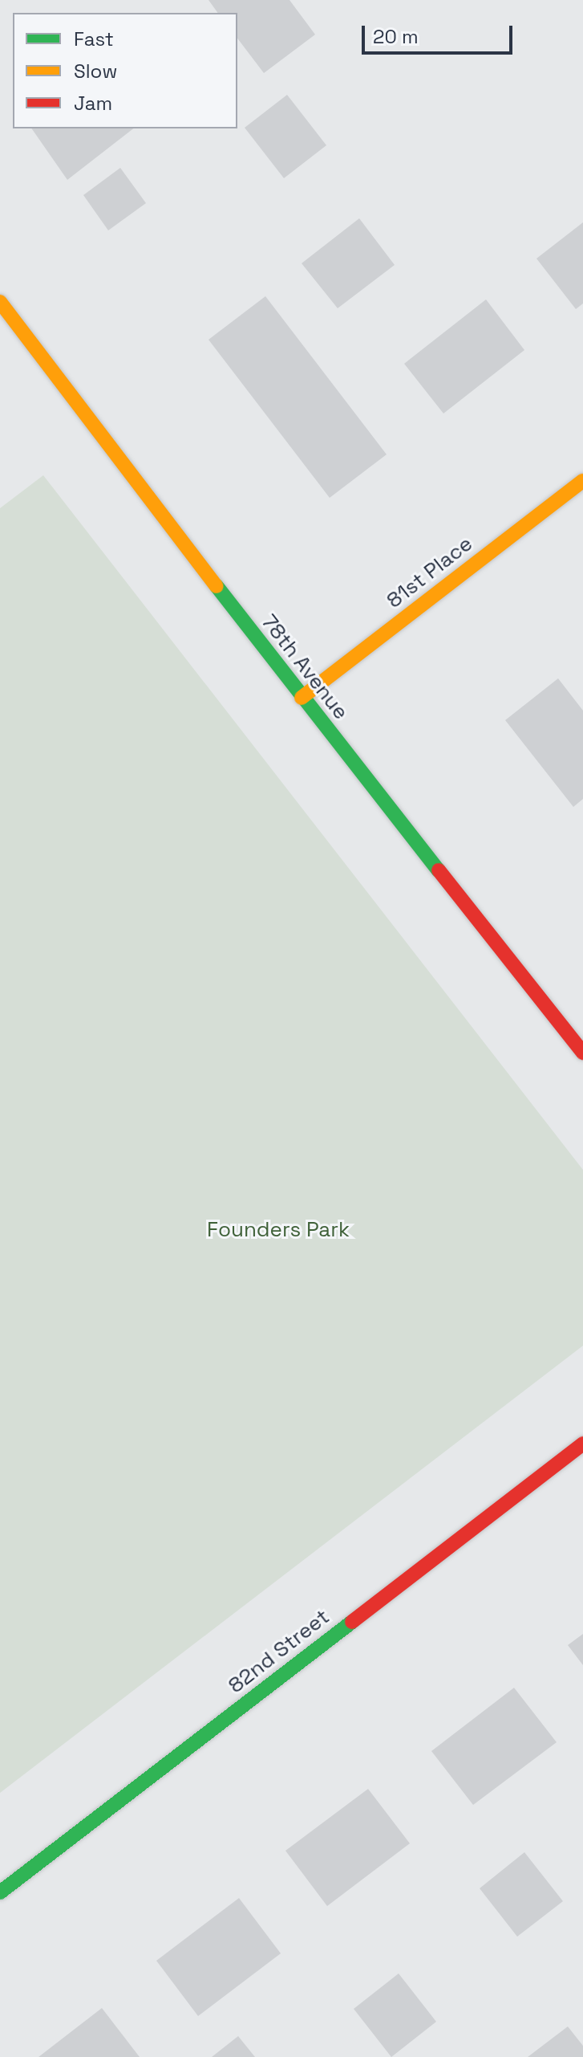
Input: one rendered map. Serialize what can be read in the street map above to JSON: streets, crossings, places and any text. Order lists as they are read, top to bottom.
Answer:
{
  "streets": {
    "street": ["81st Place", "78th Avenue", "82nd Street"]
  },
  "crossings": [
    ["81st Place", "78th Avenue"]
  ],
  "parks": ["Founders Park"],
  "legend": ["Fast", "Slow", "Jam"],
  "scale_bar": "20 m"
}
